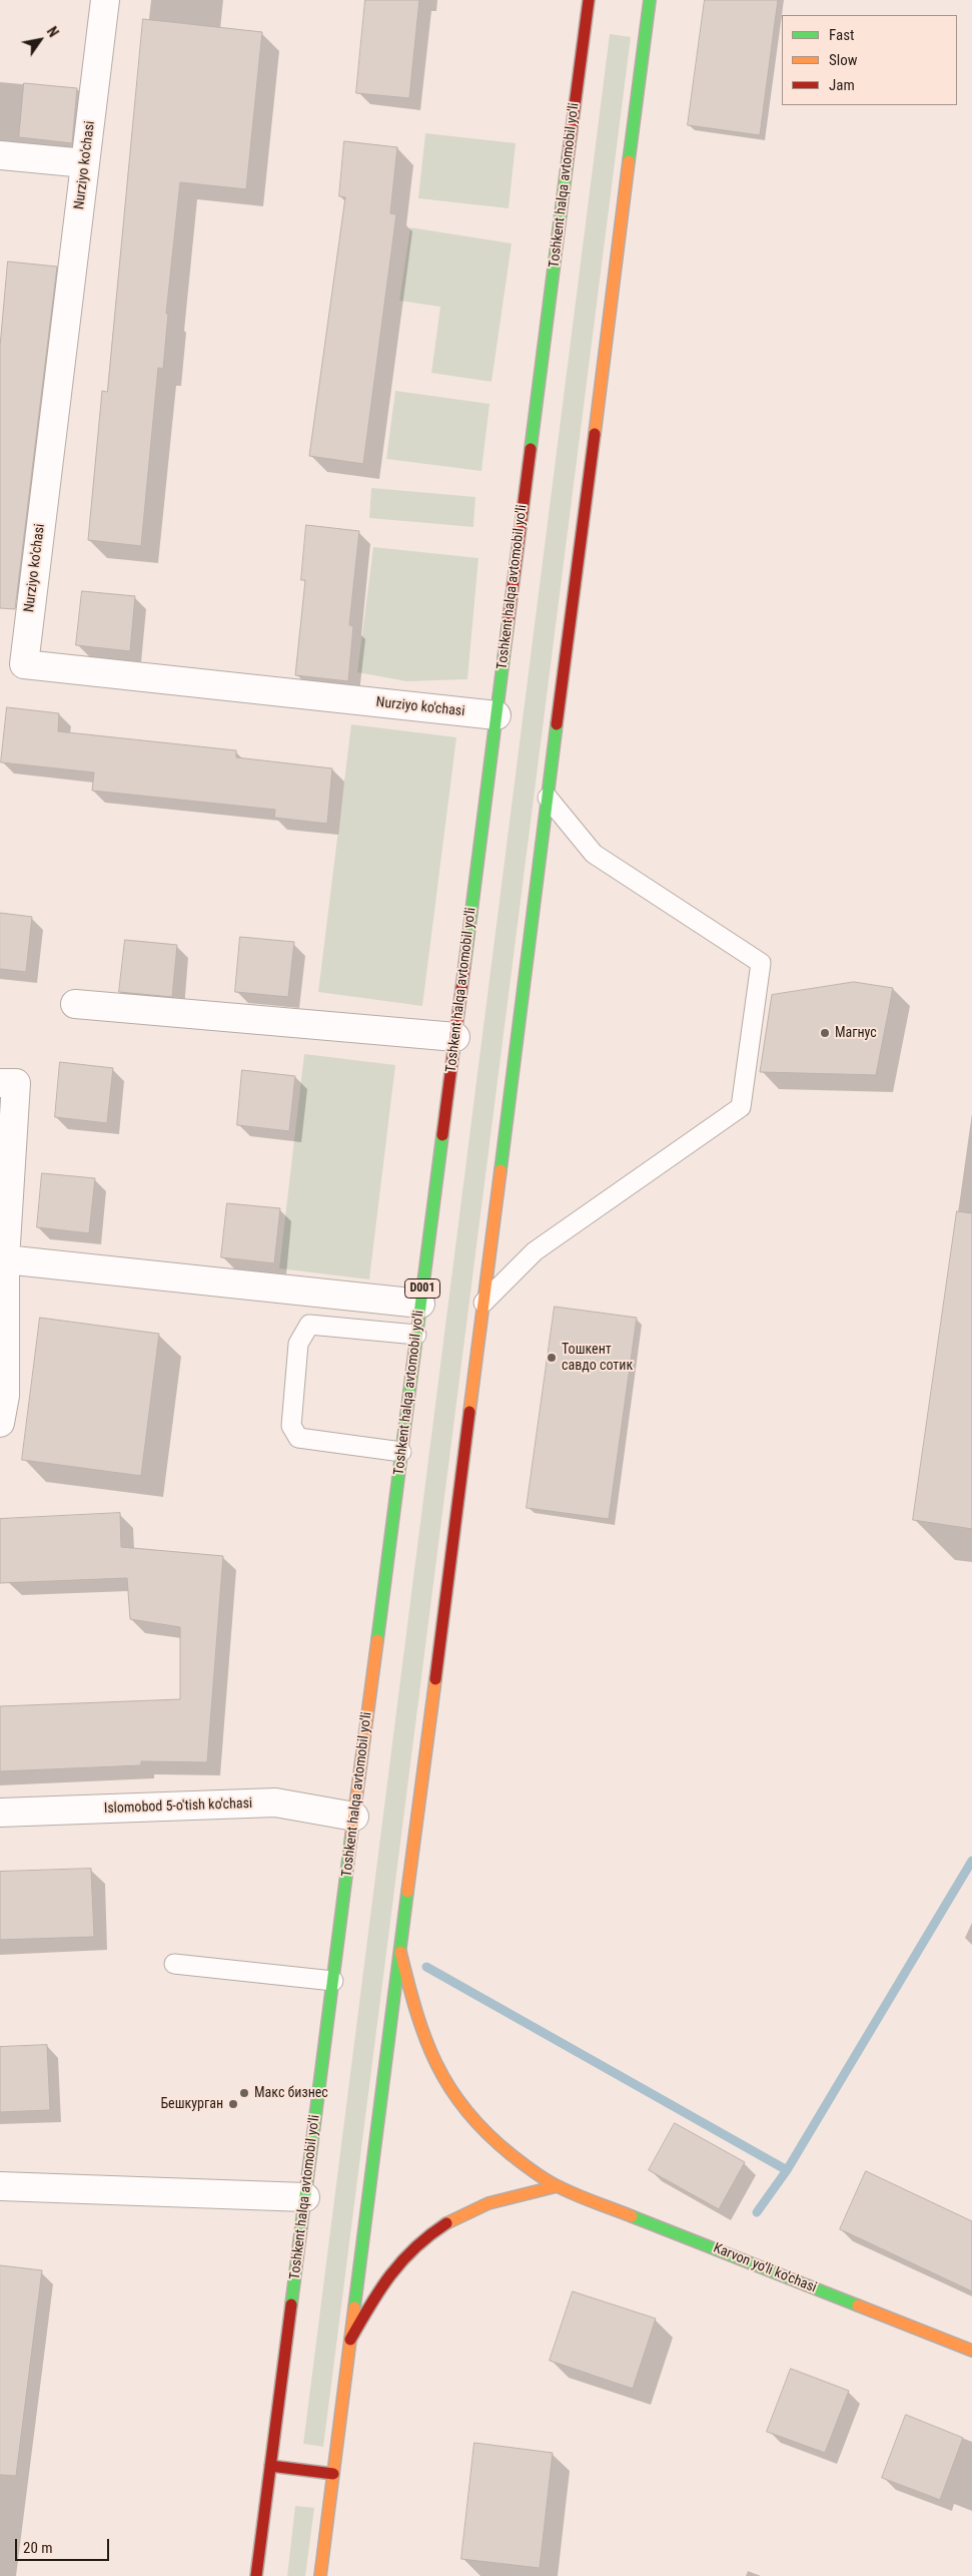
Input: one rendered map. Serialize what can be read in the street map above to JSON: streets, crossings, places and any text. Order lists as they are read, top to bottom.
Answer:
{
  "streets": {
    "main road": ["Toshkent halqa avtomobil yo'li", "D001", "Karvon yo‘li ko'chasi"],
    "street": ["Nurziyo ko'chasi", "Islomobod 5-o'tish ko'chasi"]
  },
  "crossings": [
    ["Nurziyo ko'chasi", "Toshkent halqa avtomobil yo'li"],
    ["Toshkent halqa avtomobil yo'li", "Islomobod 5-o'tish ko'chasi"]
  ],
  "places": [
    "Магнус",
    "Тошкент савдо сотик",
    "Макс бизнес",
    "Бешкурган"
  ],
  "legend": ["Fast", "Slow", "Jam"],
  "scale_bar": "20 m",
  "north": "top right"
}
